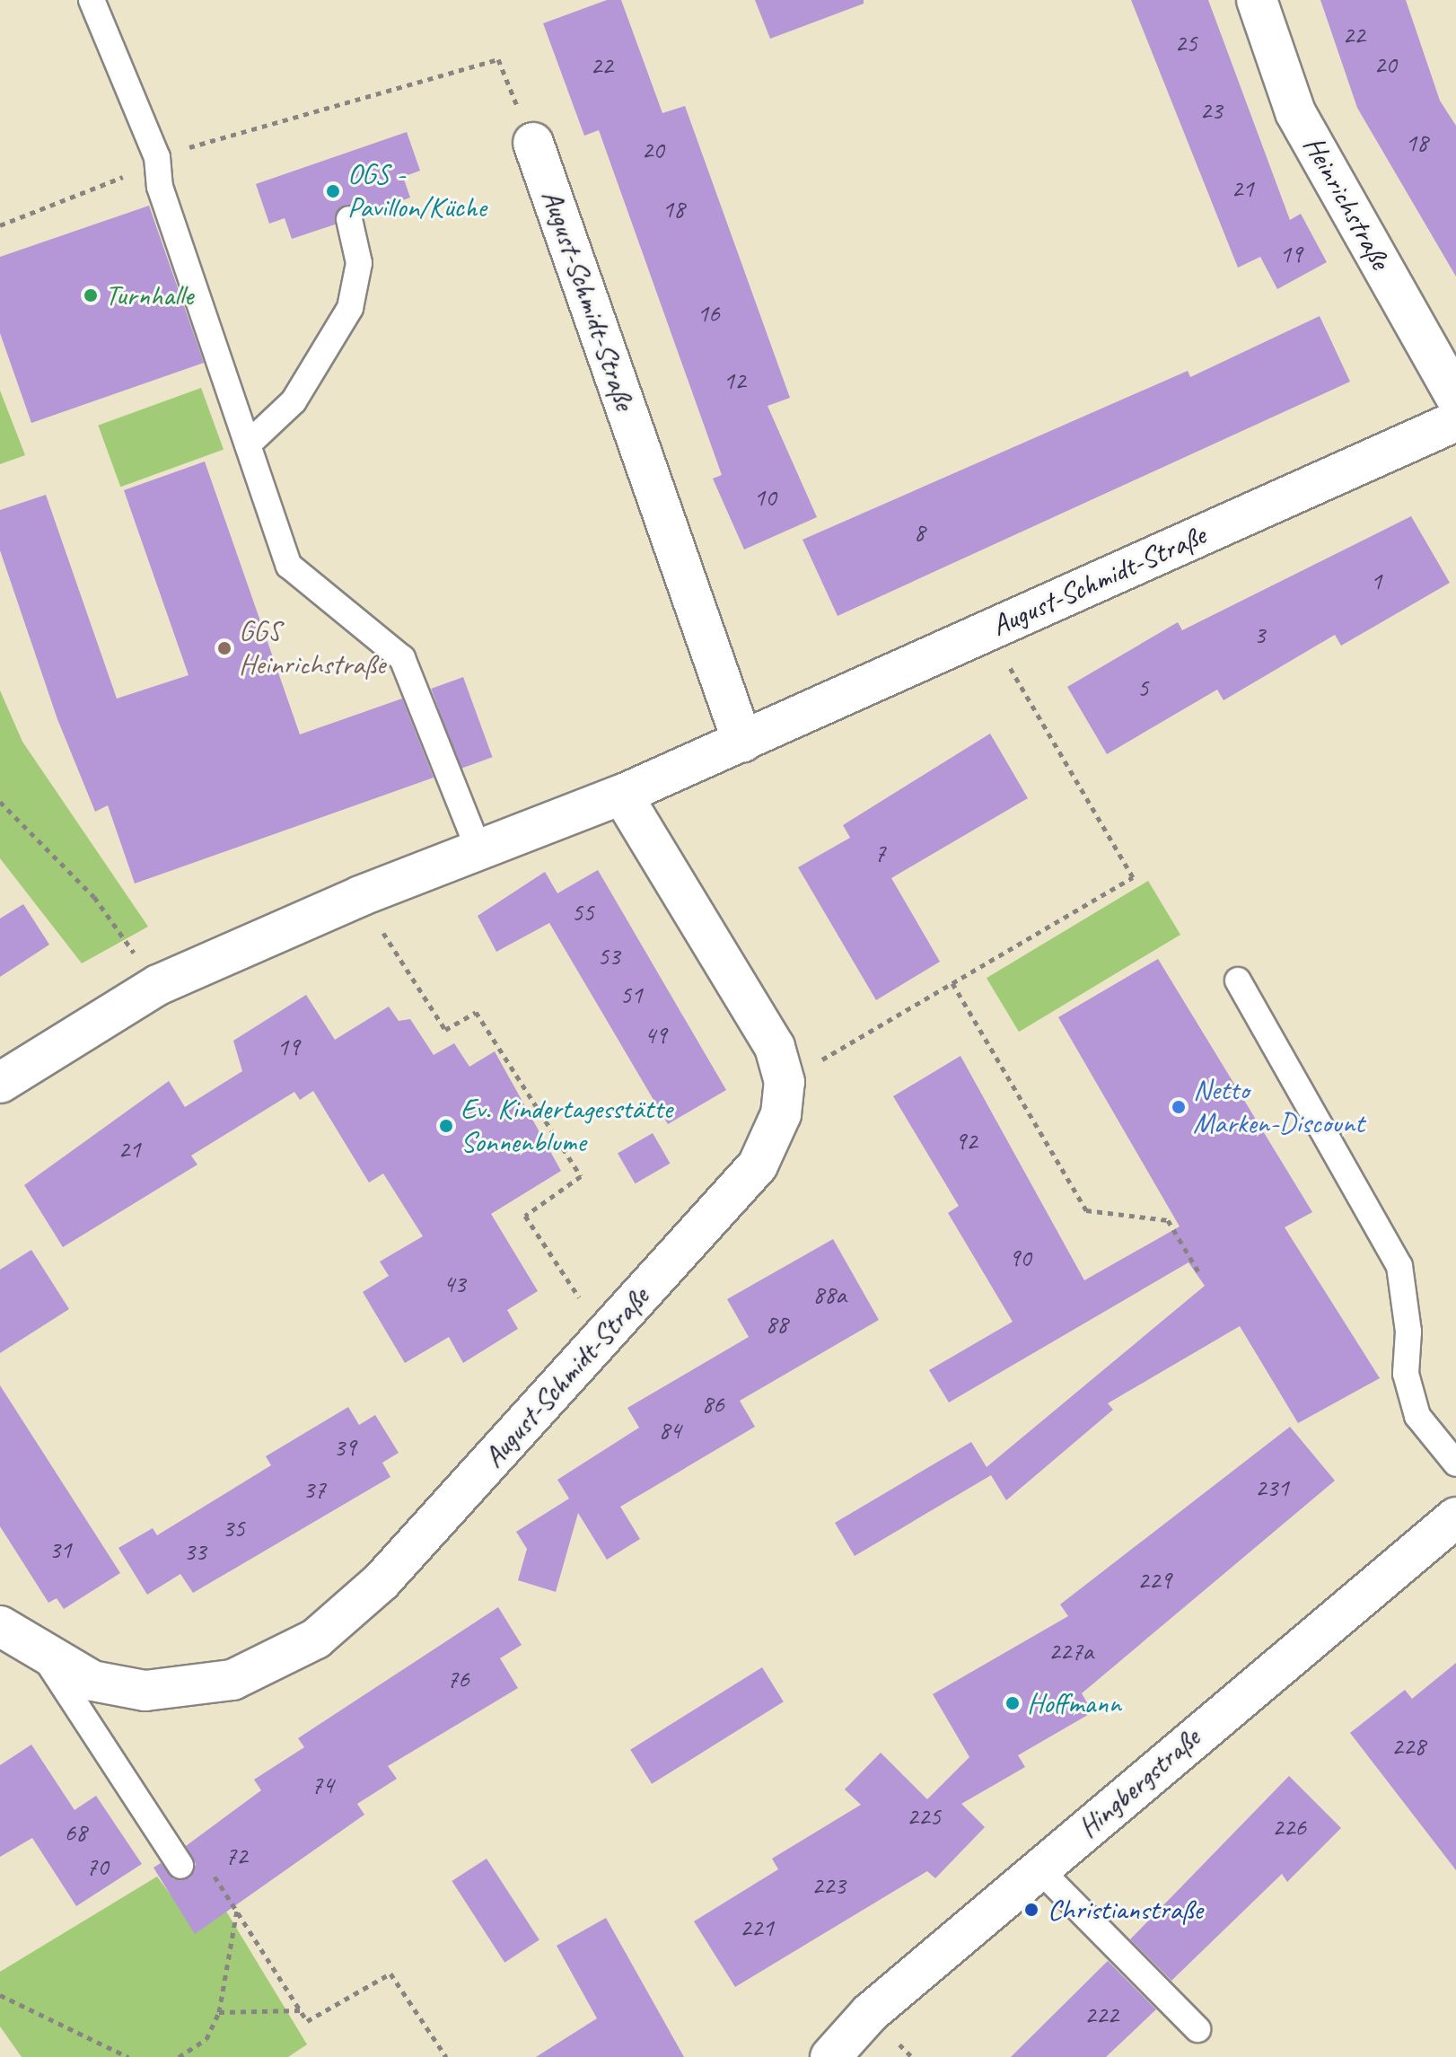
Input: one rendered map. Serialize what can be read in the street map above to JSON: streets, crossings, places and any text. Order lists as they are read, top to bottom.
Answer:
{
  "streets": {
    "street": ["Heinrichstraße", "August-Schmidt-Straße", "Hingbergstraße"]
  },
  "places": [
    "OGS - Pavillon/Küche",
    "Turnhalle",
    "GGS Heinrichstraße",
    "Netto Marken-Discount",
    "Ev. Kindertagesstätte Sonnenblume",
    "Hoffmann",
    "Christianstraße"
  ],
  "house_numbers": [
    "22",
    "25",
    "20",
    "22",
    "23",
    "18",
    "20",
    "21",
    "18",
    "19",
    "16",
    "12",
    "10",
    "8",
    "1",
    "3",
    "5",
    "7",
    "55",
    "53",
    "51",
    "49",
    "19",
    "92",
    "21",
    "90",
    "43",
    "88a",
    "88",
    "86",
    "84",
    "39",
    "231",
    "37",
    "35",
    "31",
    "33",
    "229",
    "227a",
    "76",
    "228",
    "74",
    "225",
    "226",
    "68",
    "72",
    "70",
    "223",
    "221",
    "222"
  ]
}
